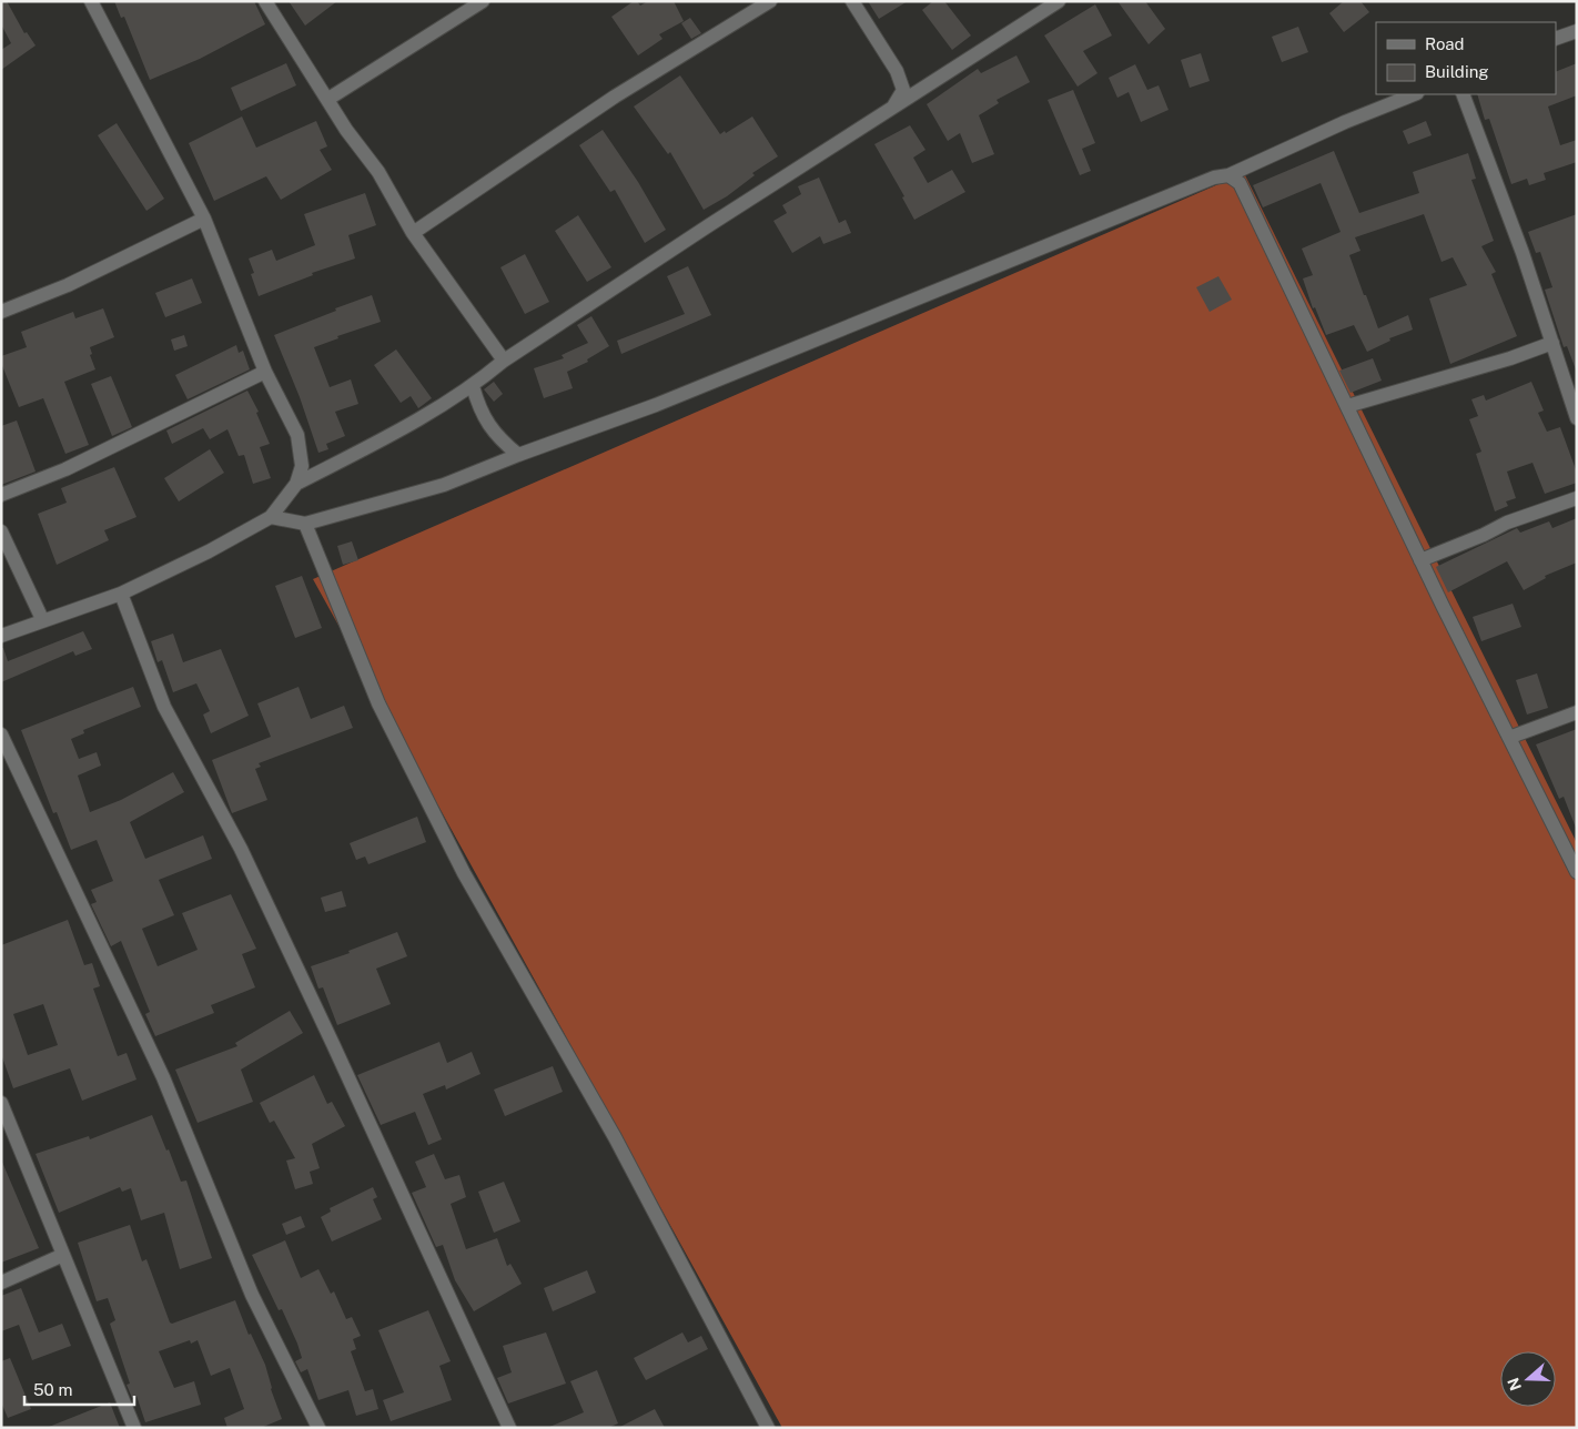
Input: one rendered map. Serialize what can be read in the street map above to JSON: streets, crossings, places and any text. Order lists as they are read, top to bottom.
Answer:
{
  "legend": ["Road", "Building"],
  "scale_bar": "50 m",
  "north": "left"
}
